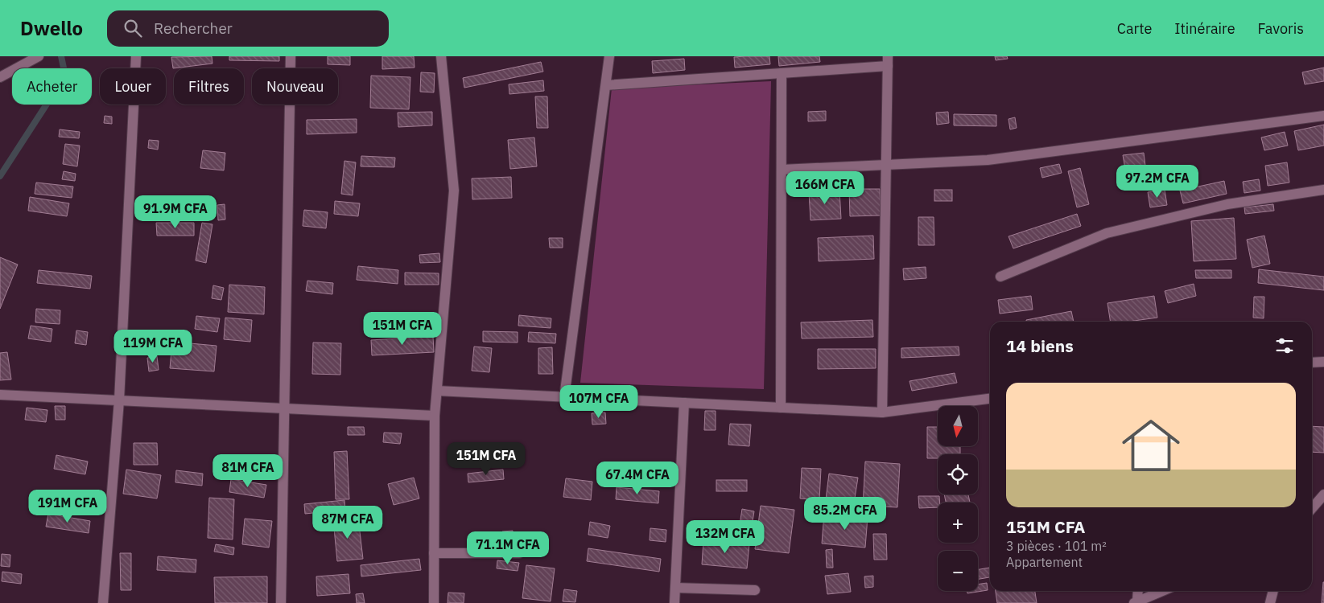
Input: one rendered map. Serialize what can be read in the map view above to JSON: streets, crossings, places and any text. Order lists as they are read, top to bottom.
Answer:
{
  "north": "bottom",
  "page": {
    "header": "Dwello",
    "search": "Rechercher",
    "nav": ["Carte", "Itinéraire", "Favoris"],
    "chip": [
      "Acheter",
      "Louer",
      "Filtres",
      "Nouveau"
    ],
    "price": [
      "97.2M CFA",
      "166M CFA",
      "91.9M CFA",
      "151M CFA",
      "119M CFA",
      "107M CFA",
      "151M CFA",
      "81M CFA",
      "67.4M CFA",
      "191M CFA",
      "85.2M CFA",
      "87M CFA",
      "132M CFA",
      "71.1M CFA"
    ],
    "heading": "14 biens",
    "list": [
      {
        "name": "151M CFA",
        "note": "3 pièces · 101 m² · Appartement"
      }
    ],
    "map_buttons": ["+", "−"]
  }
}
